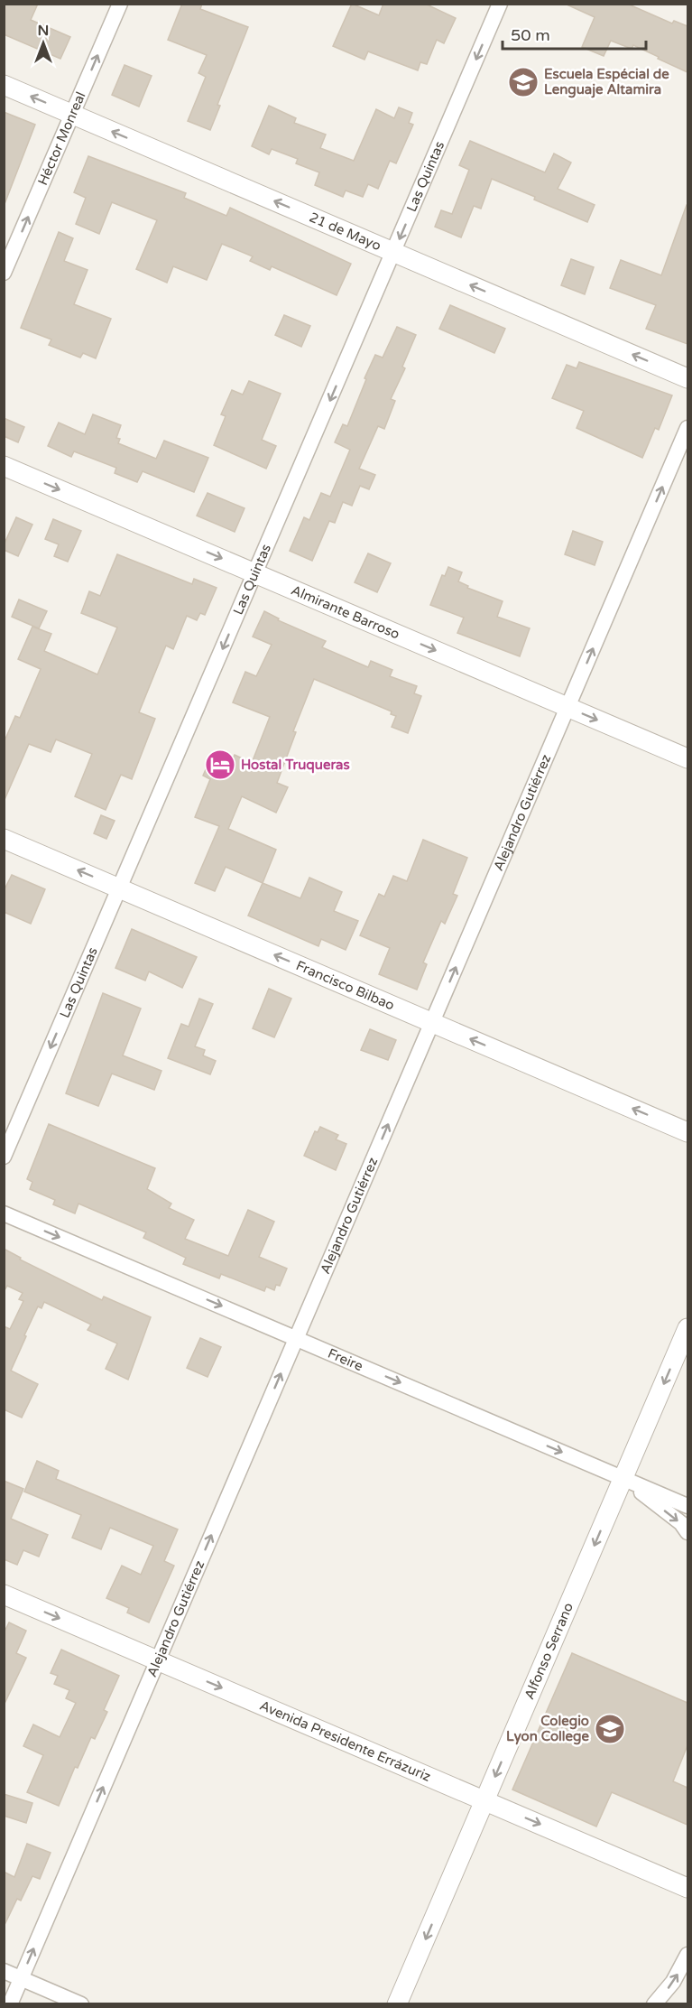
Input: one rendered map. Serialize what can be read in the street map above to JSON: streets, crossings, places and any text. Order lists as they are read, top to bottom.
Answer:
{
  "streets": {
    "street": [
      "Héctor Monreal",
      "Las Quintas",
      "21 de Mayo",
      "Almirante Barroso",
      "Alejandro Gutiérrez",
      "Francisco Bilbao",
      "Freire",
      "Alfonso Serrano",
      "Avenida Presidente Errázuriz"
    ]
  },
  "crossings": [
    ["Héctor Monreal", "21 de Mayo"],
    ["Las Quintas", "21 de Mayo"],
    ["Las Quintas", "Almirante Barroso"],
    ["Las Quintas", "Francisco Bilbao"],
    ["Almirante Barroso", "Alejandro Gutiérrez"],
    ["Alejandro Gutiérrez", "Francisco Bilbao"],
    ["Alejandro Gutiérrez", "Freire"],
    ["Alejandro Gutiérrez", "Avenida Presidente Errázuriz"],
    ["Freire", "Alfonso Serrano"],
    ["Alfonso Serrano", "Avenida Presidente Errázuriz"]
  ],
  "one_way": [
    "Héctor Monreal",
    "Las Quintas",
    "21 de Mayo",
    "Almirante Barroso",
    "Alejandro Gutiérrez",
    "Francisco Bilbao",
    "Freire",
    "Alfonso Serrano",
    "Avenida Presidente Errázuriz"
  ],
  "places": {
    "school or university": ["Escuela Espécial de Lenguaje Altamira", "Colegio Lyon College"],
    "hotel": ["Hostal Truqueras"]
  },
  "scale_bar": "50 m",
  "north": "top"
}
